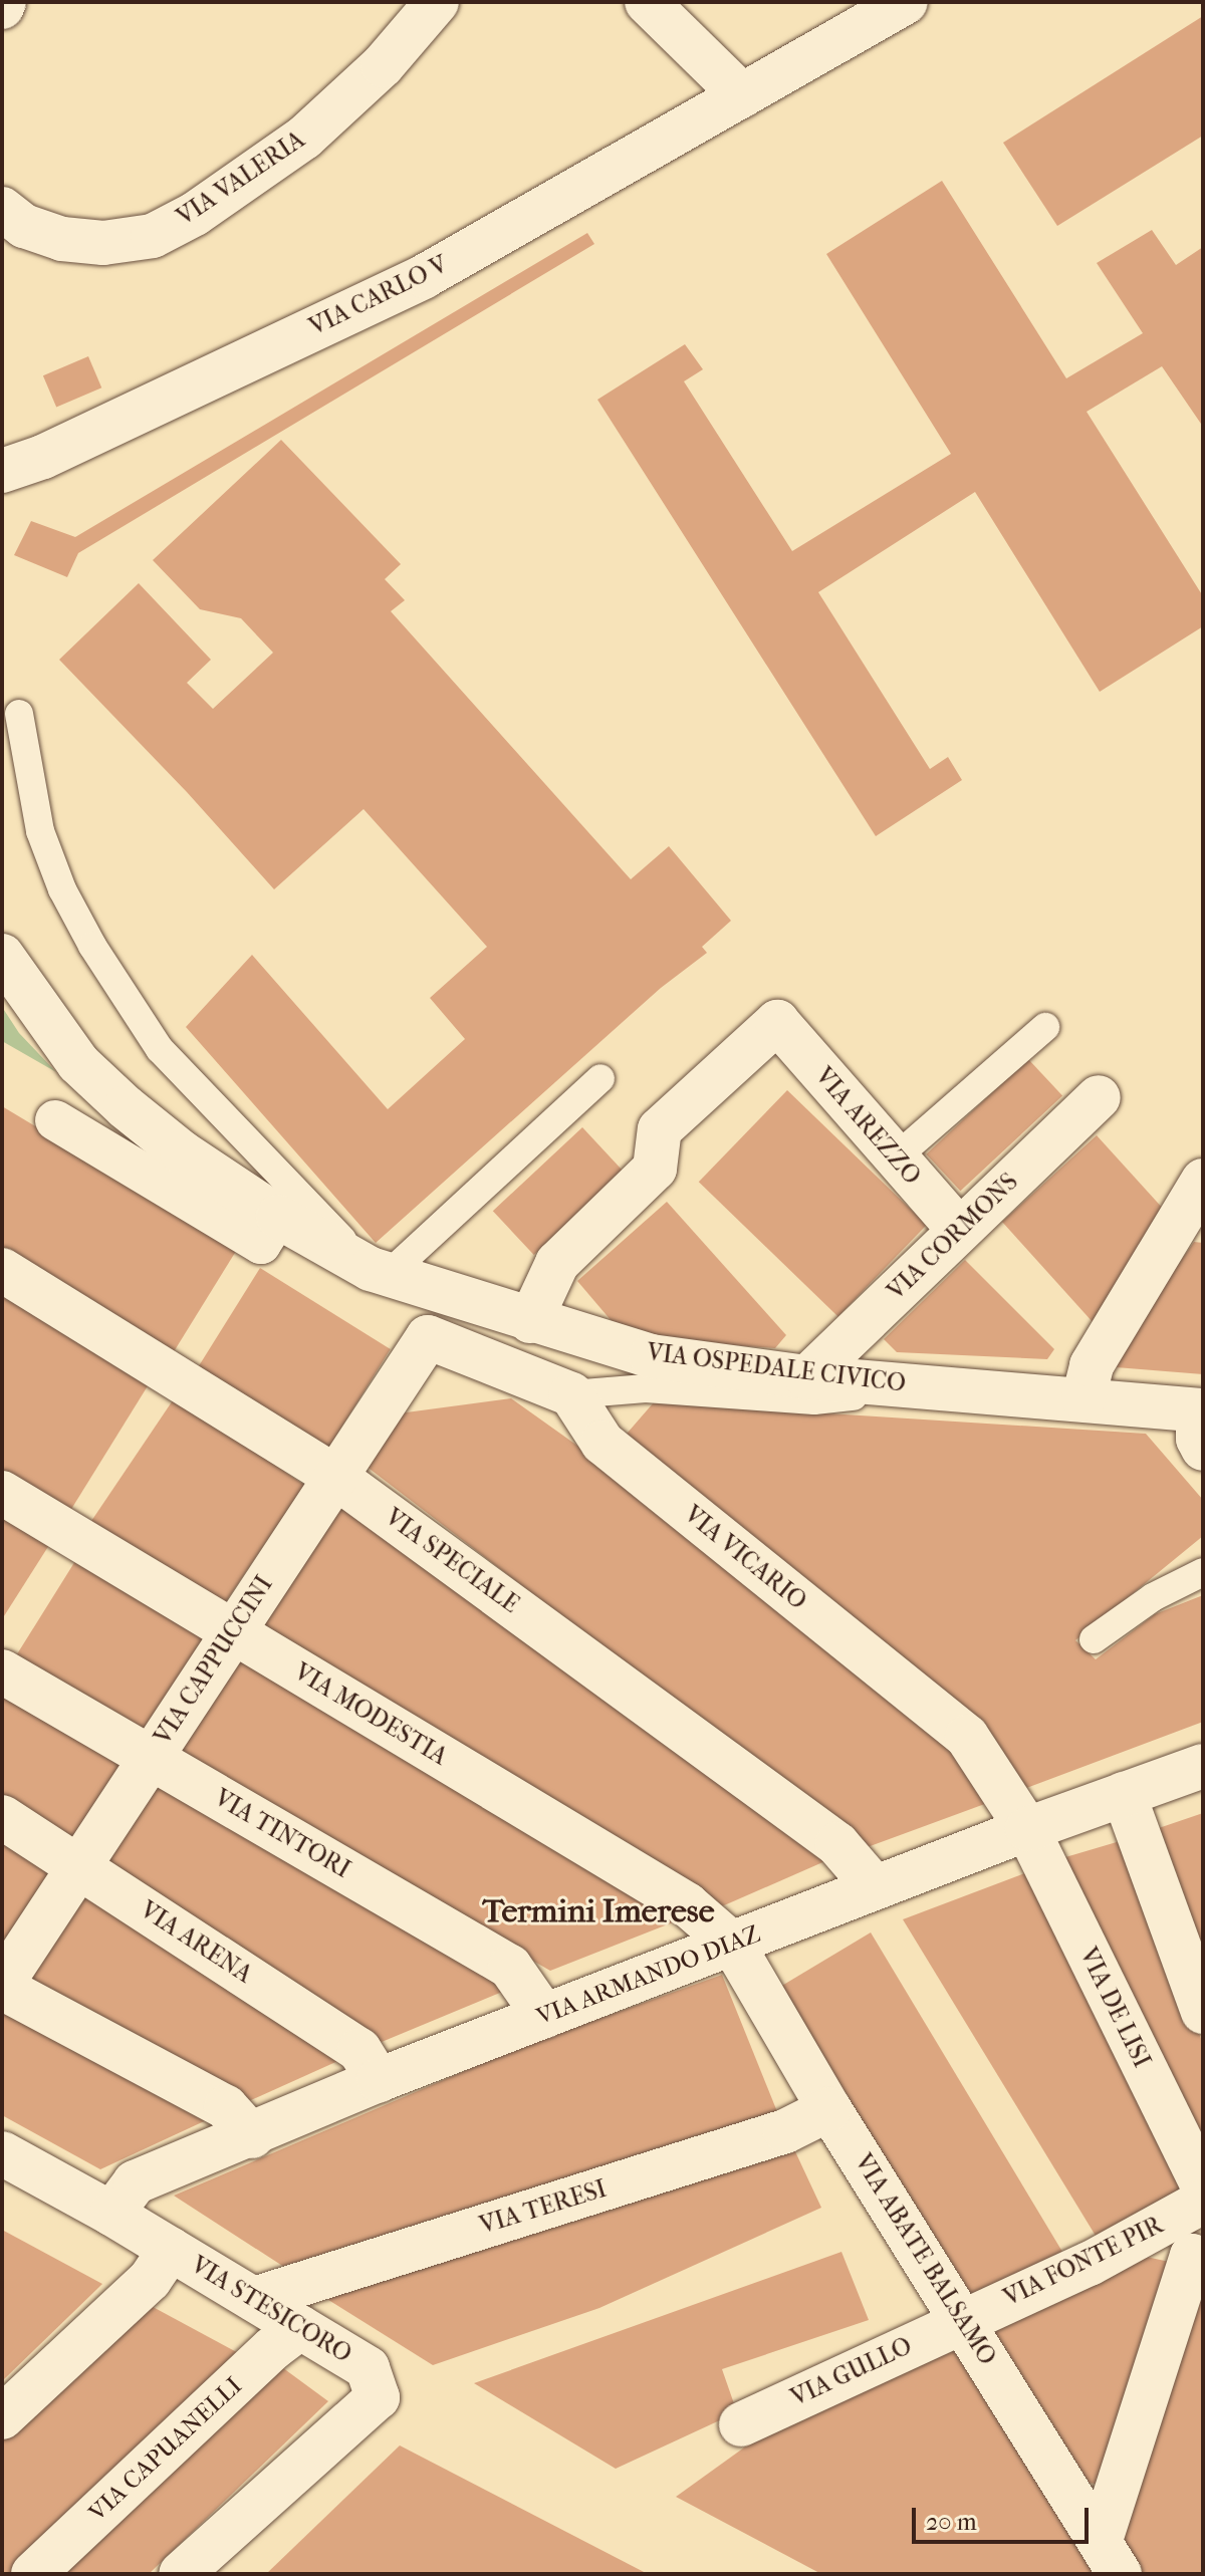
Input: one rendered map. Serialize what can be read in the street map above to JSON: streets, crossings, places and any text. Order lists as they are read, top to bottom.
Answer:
{
  "streets": {
    "street": [
      "VIA VALERIA",
      "VIA CARLO V",
      "VIA AREZZO",
      "VIA CORMONS",
      "VIA OSPEDALE CIVICO",
      "VIA VICARIO",
      "VIA SPECIALE",
      "VIA CAPPUCCINI",
      "VIA MODESTIA",
      "VIA TINTORI",
      "VIA ARENA",
      "VIA ARMANDO DIAZ",
      "VIA DE LISI",
      "VIA TERESI",
      "VIA ABATE BALSAMO",
      "VIA FONTE PIR",
      "VIA STESICORO",
      "VIA GULLO",
      "VIA CAPUANELLI"
    ]
  },
  "crossings": [
    ["VIA AREZZO", "VIA CORMONS"],
    ["VIA AREZZO", "VIA OSPEDALE CIVICO"],
    ["VIA CORMONS", "VIA OSPEDALE CIVICO"],
    ["VIA VICARIO", "VIA CAPPUCCINI"],
    ["VIA VICARIO", "VIA ARMANDO DIAZ"],
    ["VIA VICARIO", "VIA DE LISI"],
    ["VIA SPECIALE", "VIA CAPPUCCINI"],
    ["VIA SPECIALE", "VIA ARMANDO DIAZ"],
    ["VIA CAPPUCCINI", "VIA MODESTIA"],
    ["VIA CAPPUCCINI", "VIA TINTORI"],
    ["VIA CAPPUCCINI", "VIA ARENA"],
    ["VIA MODESTIA", "VIA ARMANDO DIAZ"],
    ["VIA MODESTIA", "VIA ABATE BALSAMO"],
    ["VIA TINTORI", "VIA ARMANDO DIAZ"],
    ["VIA ARENA", "VIA ARMANDO DIAZ"],
    ["VIA ARMANDO DIAZ", "VIA DE LISI"],
    ["VIA ARMANDO DIAZ", "VIA ABATE BALSAMO"],
    ["VIA ARMANDO DIAZ", "VIA STESICORO"],
    ["VIA TERESI", "VIA ABATE BALSAMO"],
    ["VIA TERESI", "VIA STESICORO"],
    ["VIA ABATE BALSAMO", "VIA FONTE PIR"],
    ["VIA ABATE BALSAMO", "VIA GULLO"],
    ["VIA FONTE PIR", "VIA GULLO"],
    ["VIA STESICORO", "VIA CAPUANELLI"]
  ],
  "districts": ["Termini Imerese"],
  "scale_bar": "20 m"
}
